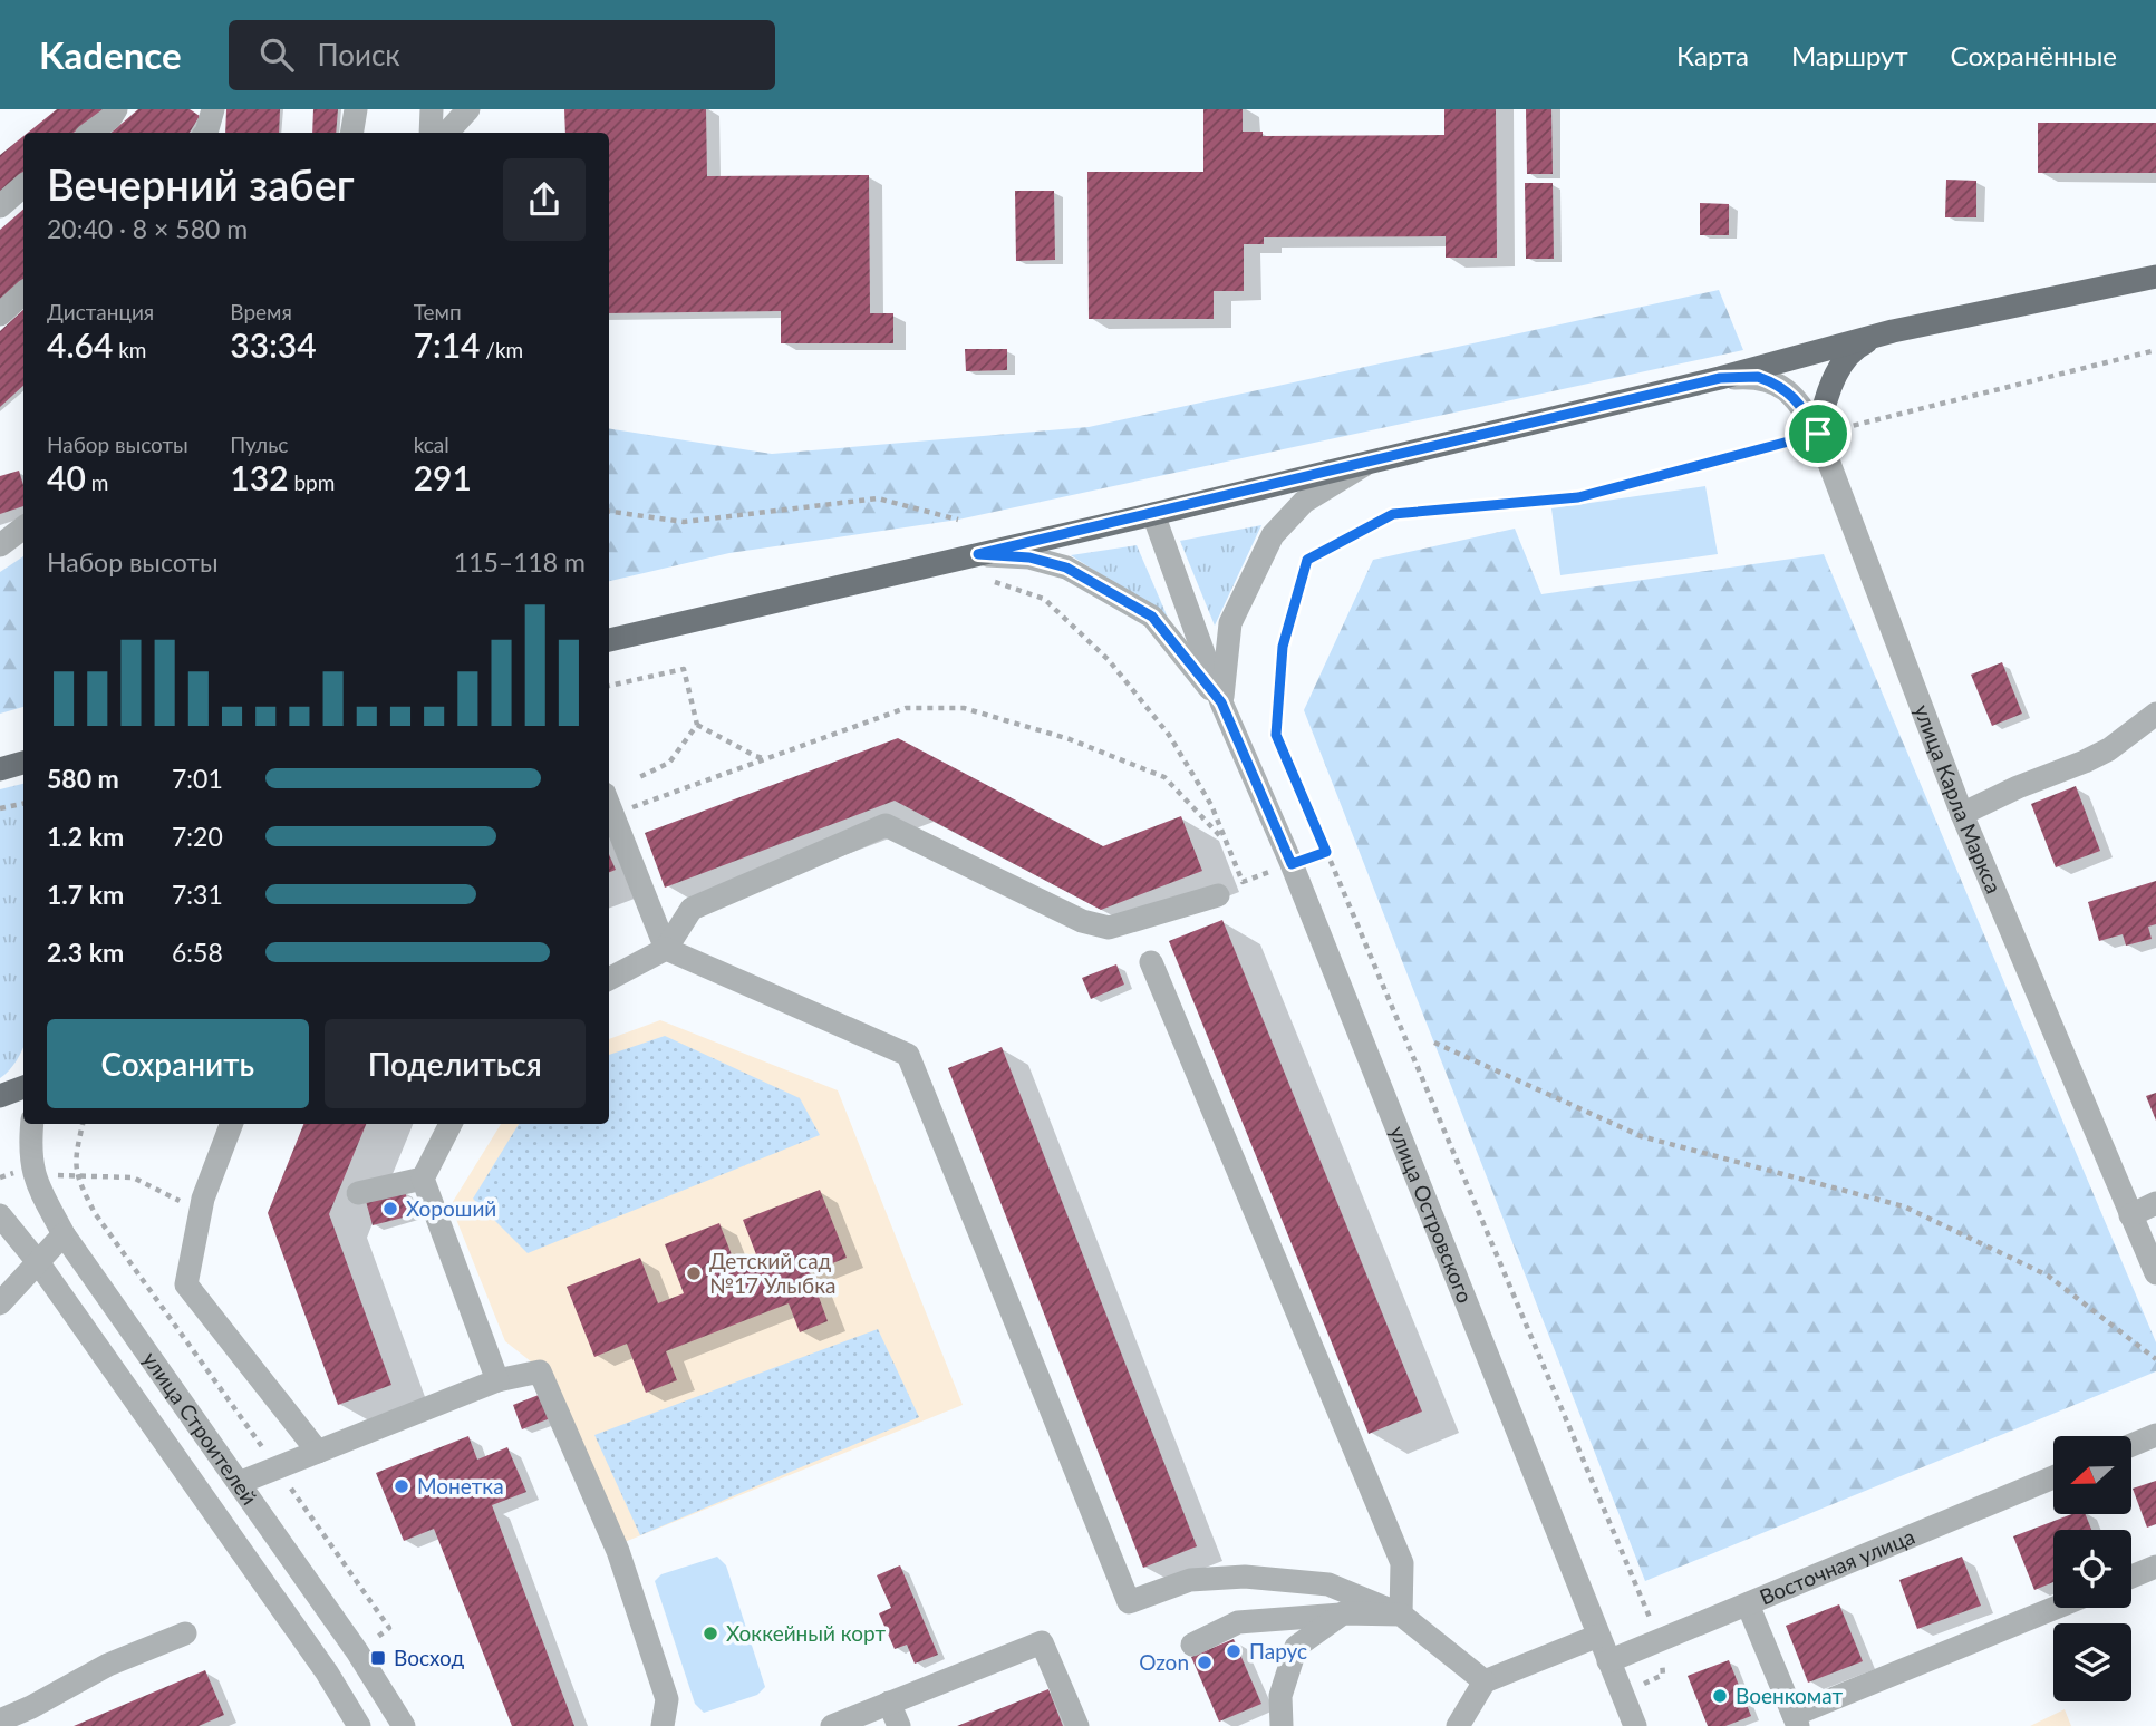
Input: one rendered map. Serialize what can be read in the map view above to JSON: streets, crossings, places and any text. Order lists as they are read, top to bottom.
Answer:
{
  "streets": {
    "street": [
      "улица Карла Маркса",
      "улица Островского",
      "улица Строителей",
      "Восточная улица"
    ]
  },
  "crossings": [
    ["улица Островского", "Восточная улица"]
  ],
  "places": {
    "other": [
      "Хороший",
      "Детский сад №17 Улыбка",
      "Монетка",
      "Хоккейный корт",
      "Парус",
      "Ozon",
      "Военкомат"
    ],
    "transit": ["Восход"]
  },
  "north": "left",
  "page": {
    "header": "Kadence",
    "search": "Поиск",
    "nav": ["Карта", "Маршрут", "Сохранённые"],
    "heading": ["Вечерний забег", "20:40 · 8 × 580 m"],
    "stats": [
      ["Дистанция", "4.64 km"],
      ["Время", "33:34"],
      ["Темп", "7:14 /km"],
      ["Набор высоты", "40 m"],
      ["Пульс", "132 bpm"],
      ["kcal", "291"]
    ],
    "chart": ["Набор высоты", "115–118 m"],
    "list": [
      {
        "name": "580 m",
        "note": "7:01"
      },
      {
        "name": "1.2 km",
        "note": "7:20"
      },
      {
        "name": "1.7 km",
        "note": "7:31"
      },
      {
        "name": "2.3 km",
        "note": "6:58"
      }
    ],
    "buttons": ["Сохранить", "Поделиться"]
  }
}
